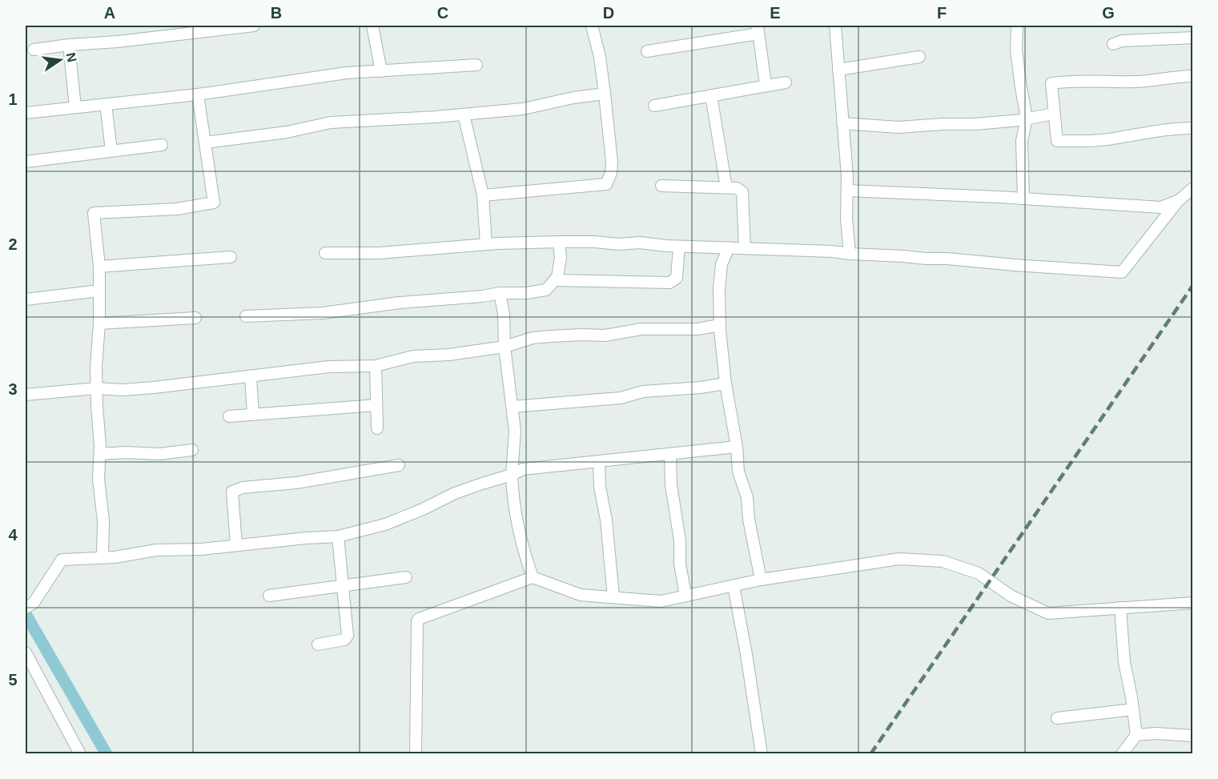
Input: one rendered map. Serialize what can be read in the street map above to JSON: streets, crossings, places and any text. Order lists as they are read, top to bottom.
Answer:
{
  "north": "right",
  "grid": {
    "columns": [
      "A",
      "B",
      "C",
      "D",
      "E",
      "F",
      "G"
    ],
    "rows": [
      "1",
      "2",
      "3",
      "4",
      "5"
    ]
  }
}
